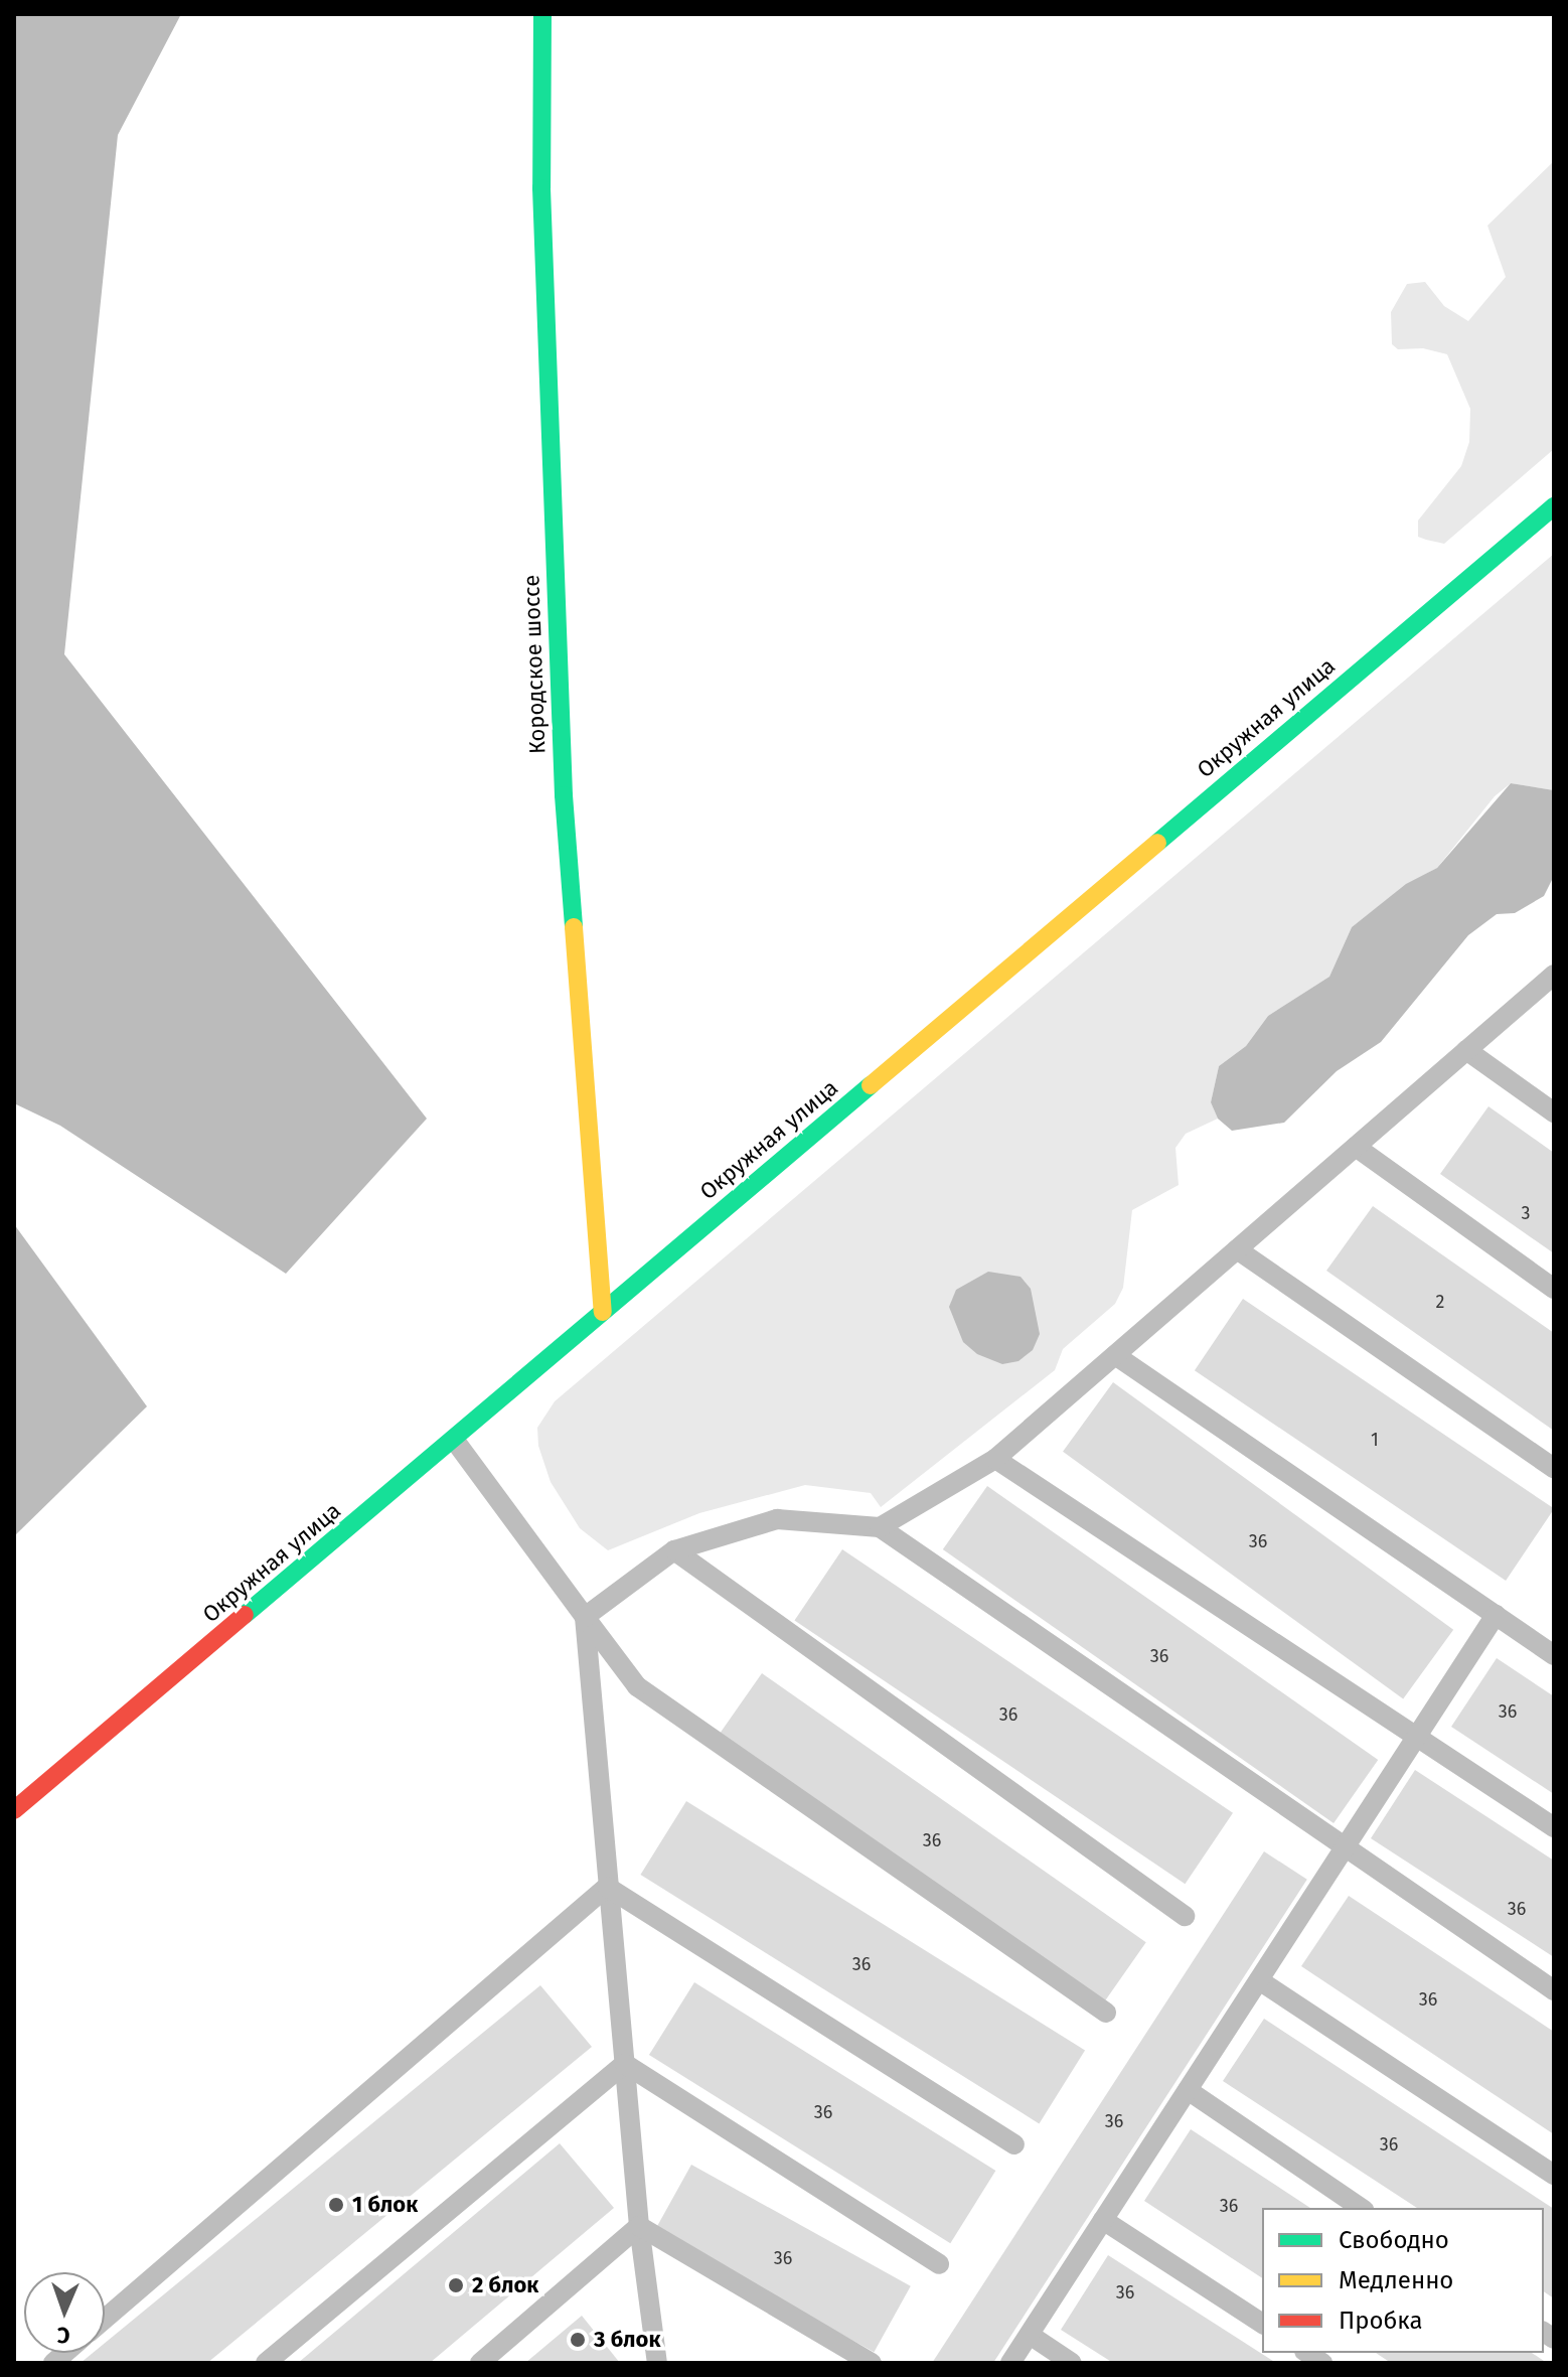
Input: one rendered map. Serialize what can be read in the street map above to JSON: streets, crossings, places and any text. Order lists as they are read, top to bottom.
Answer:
{
  "streets": {
    "main road": ["Кородское шоссе", "Окружная улица"]
  },
  "crossings": [
    ["Кородское шоссе", "Окружная улица"]
  ],
  "places": ["1 блок", "2 блок", "3 блок"],
  "house_numbers": [
    "3",
    "2",
    "1",
    "36",
    "36",
    "36",
    "36",
    "36",
    "36",
    "36",
    "36",
    "36",
    "36",
    "36",
    "36",
    "36",
    "36"
  ],
  "legend": ["Свободно", "Медленно", "Пробка"],
  "north": "bottom"
}
